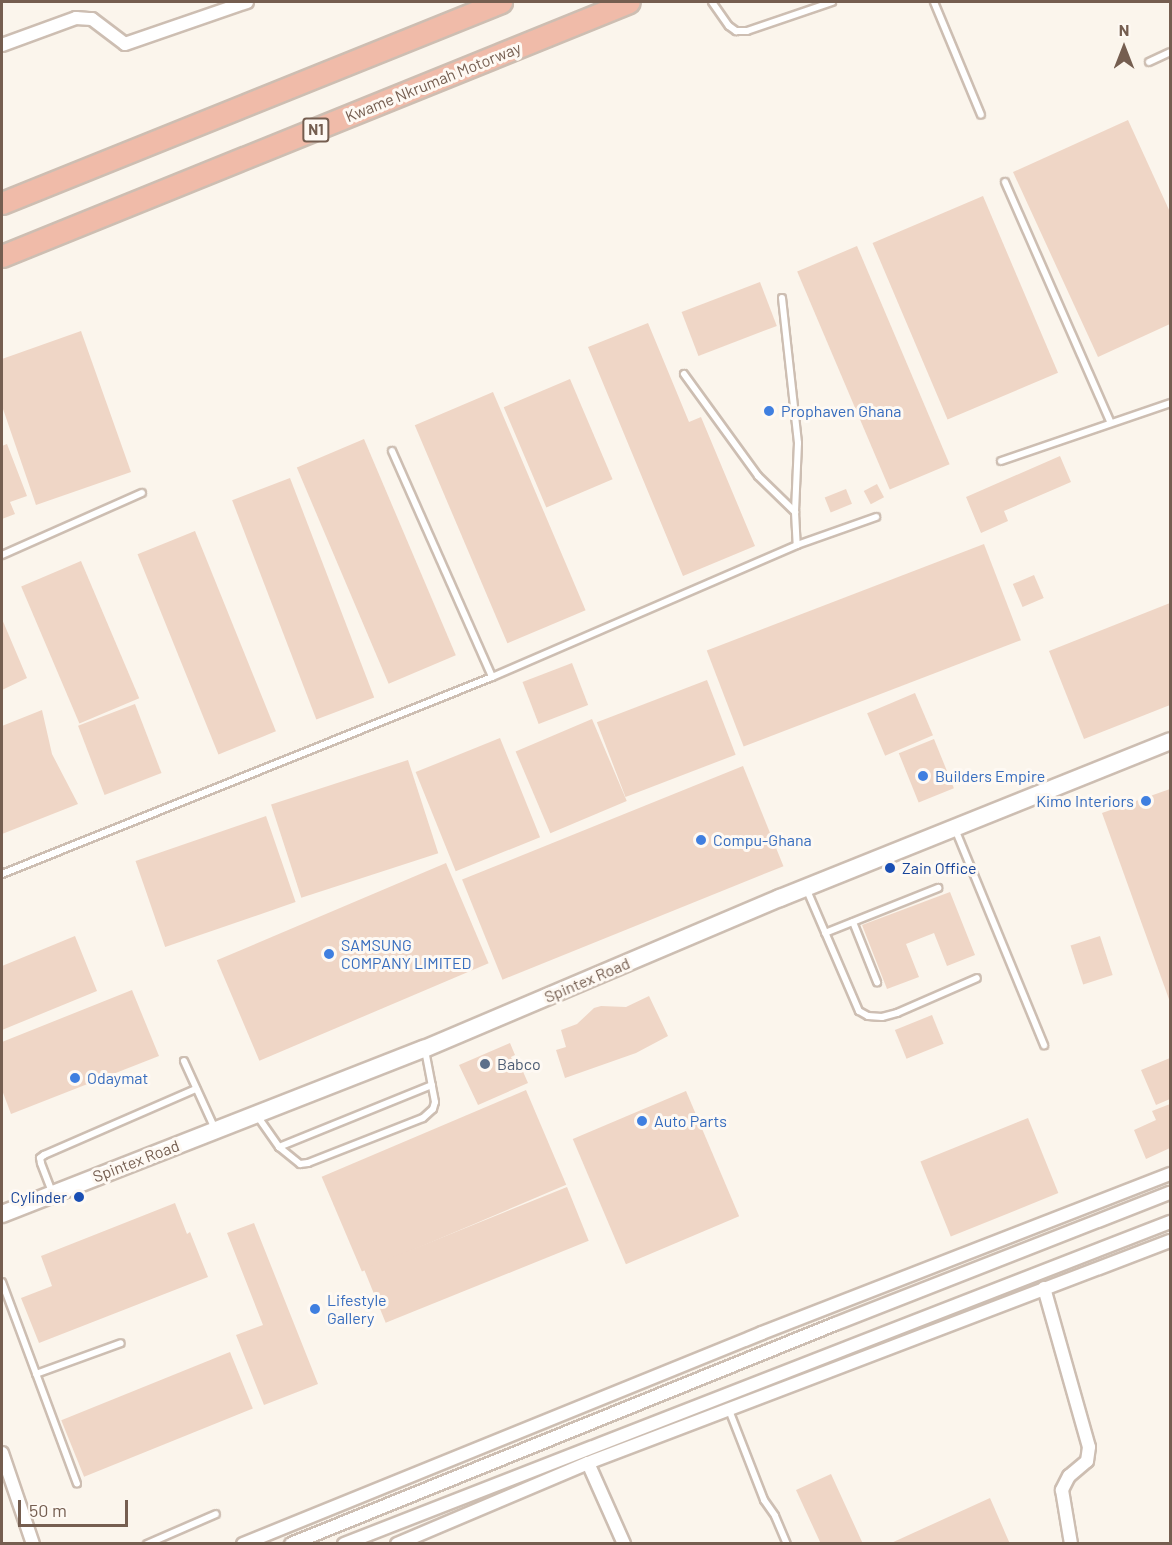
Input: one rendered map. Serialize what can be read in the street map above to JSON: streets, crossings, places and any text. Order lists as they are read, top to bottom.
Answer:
{
  "streets": {
    "highway": ["Kwame Nkrumah Motorway", "N1"],
    "main road": ["Spintex Road"]
  },
  "places": [
    "Prophaven Ghana",
    "Builders Empire",
    "Kimo Interiors",
    "Compu-Ghana",
    "Zain Office",
    "SAMSUNG COMPANY LIMITED",
    "Babco",
    "Odaymat",
    "Auto Parts",
    "Cylinder",
    "Lifestyle Gallery"
  ],
  "scale_bar": "50 m",
  "north": "top"
}
